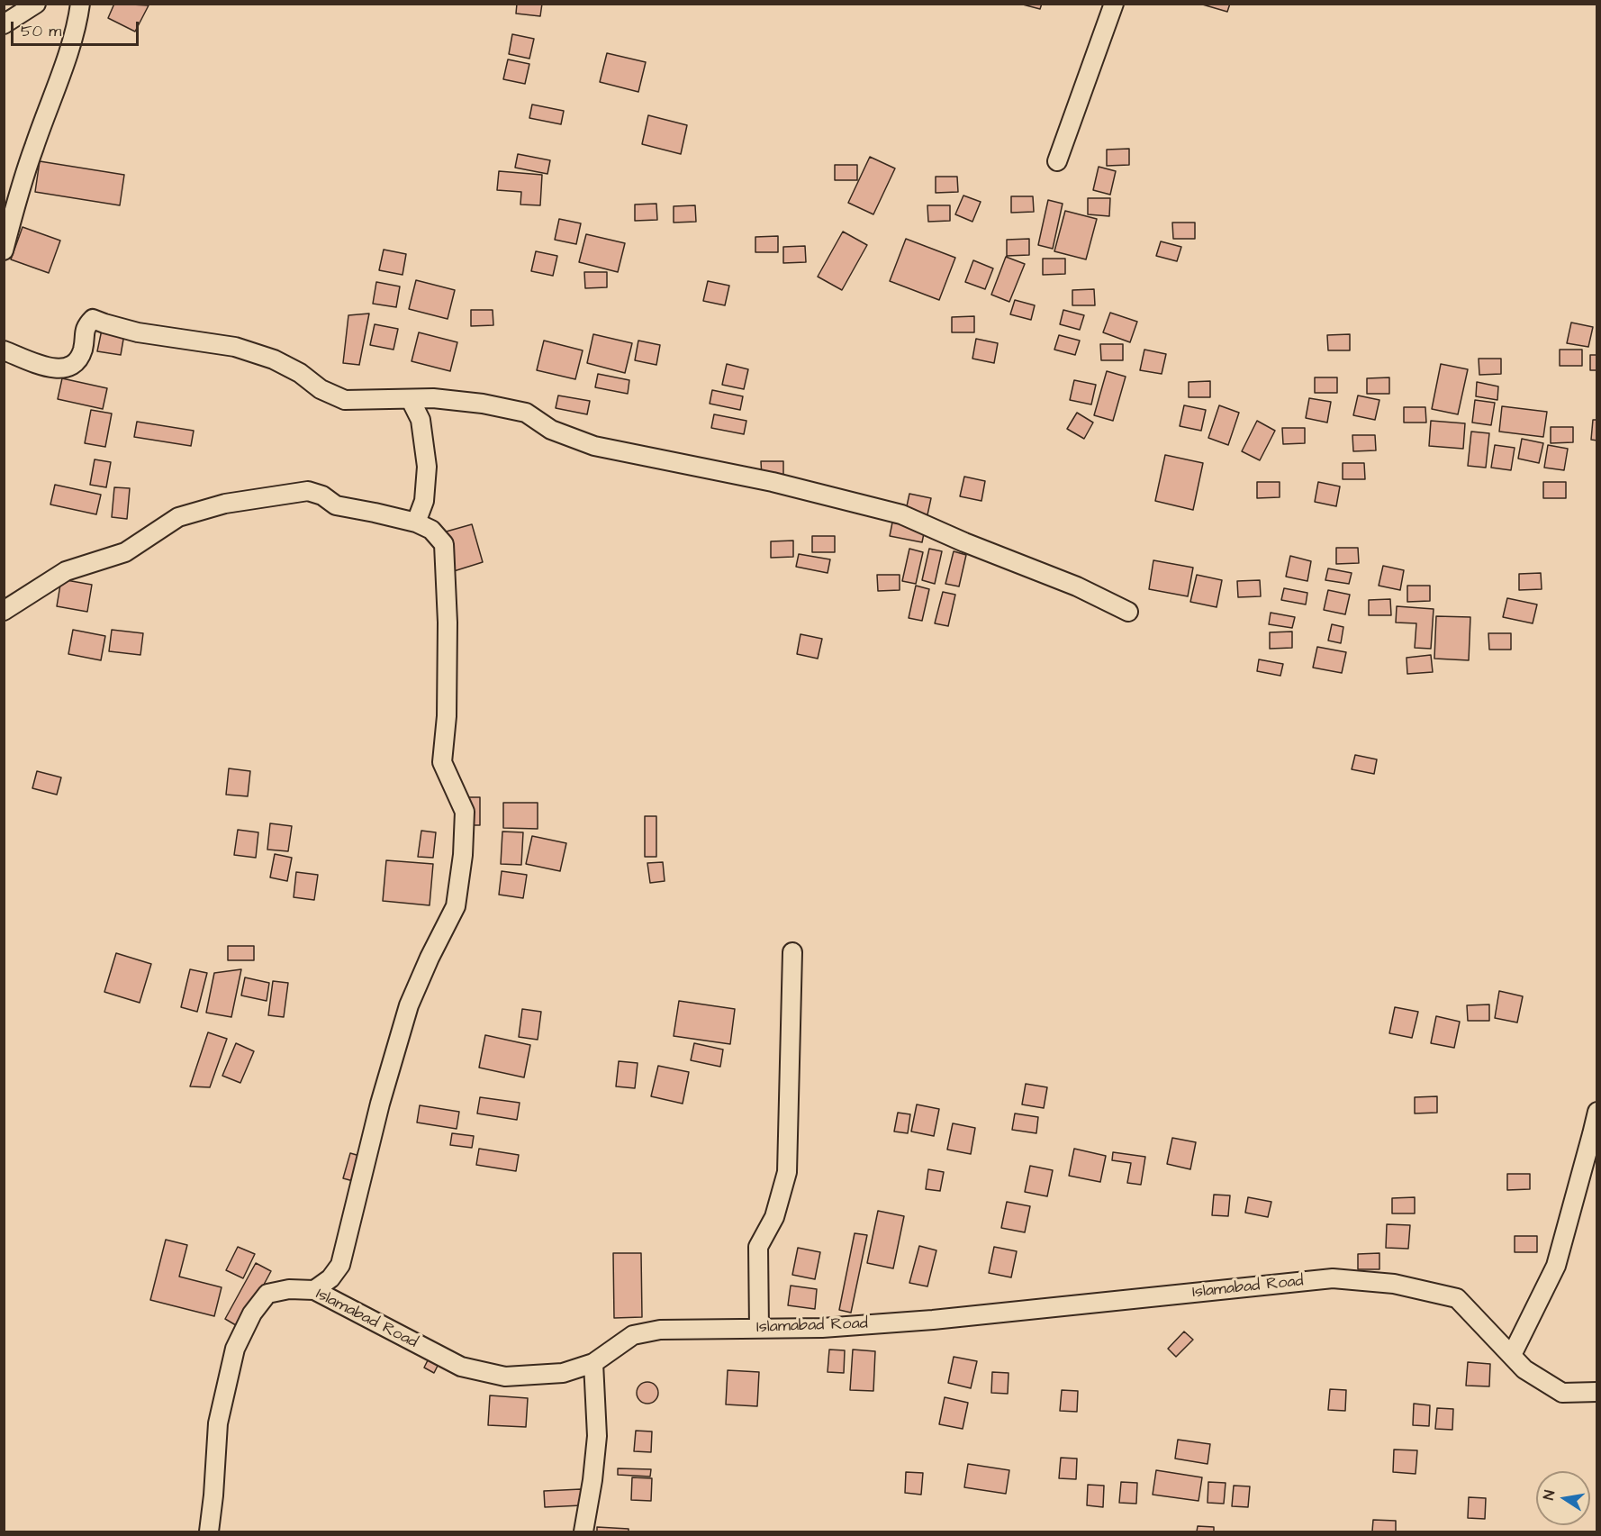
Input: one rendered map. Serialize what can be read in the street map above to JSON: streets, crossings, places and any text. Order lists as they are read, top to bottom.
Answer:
{
  "streets": {
    "street": ["Islamabad Road"]
  },
  "scale_bar": "50 m",
  "north": "left"
}
